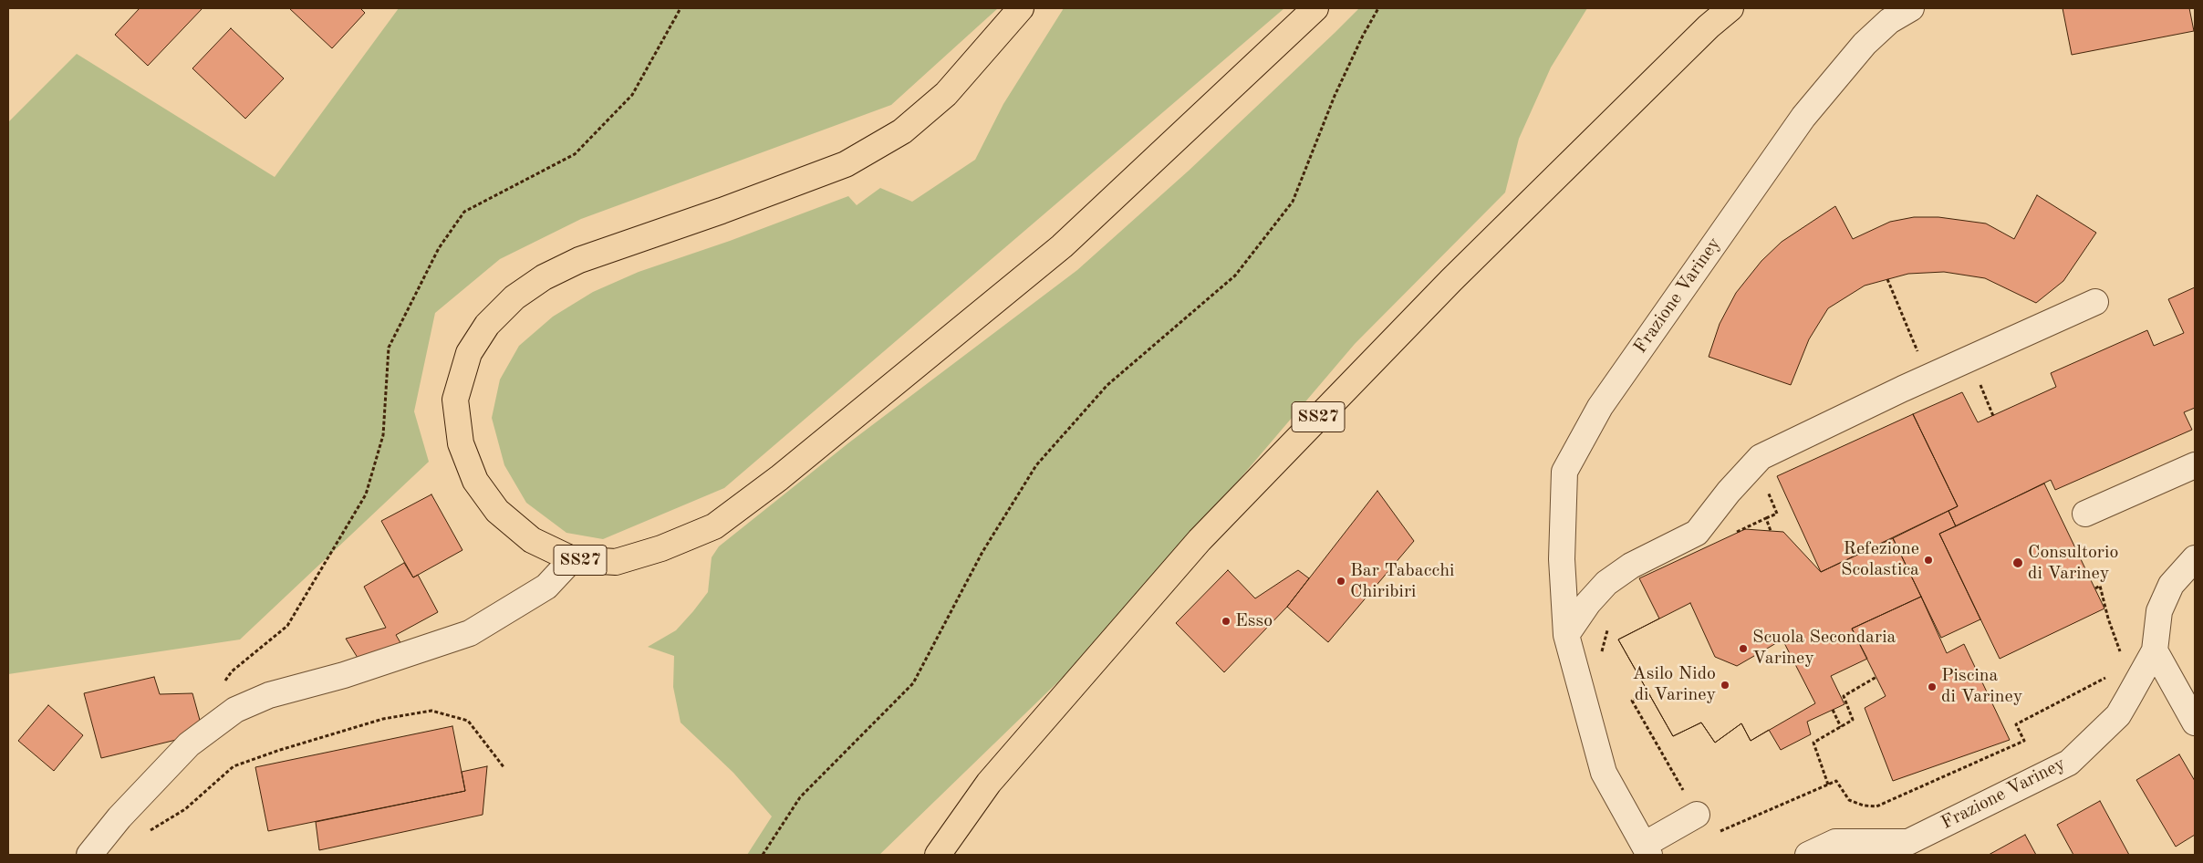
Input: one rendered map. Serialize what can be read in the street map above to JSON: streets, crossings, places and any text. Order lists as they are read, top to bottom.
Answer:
{
  "streets": {
    "main road": ["SS27"],
    "street": ["Frazione Variney"]
  },
  "places": [
    "Refezione Scolastica",
    "Consultorio di Variney",
    "Bar Tabacchi Chiribiri",
    "Esso",
    "Scuola Secondaria Variney",
    "Asilo Nido di Variney",
    "Piscina di Variney"
  ]
}
